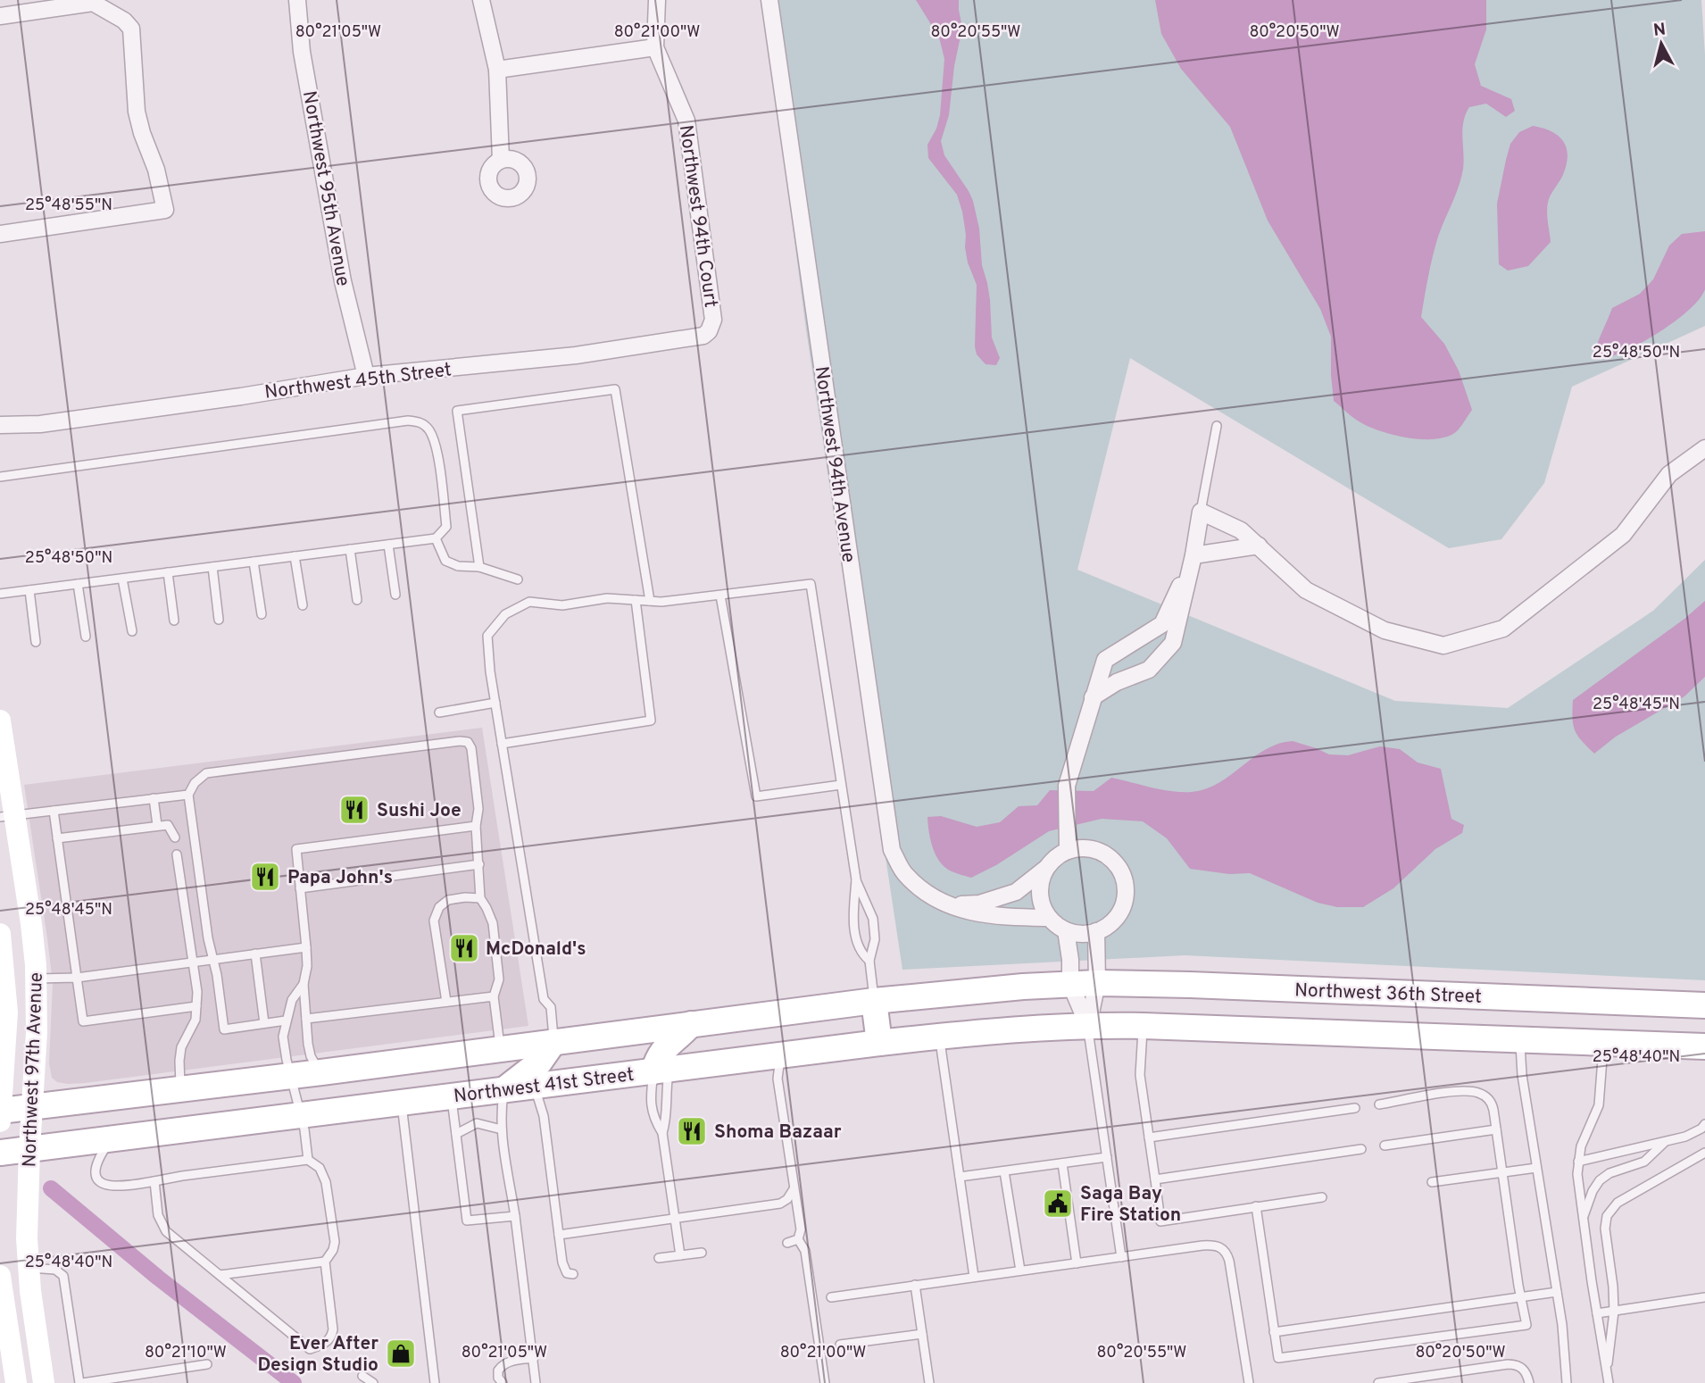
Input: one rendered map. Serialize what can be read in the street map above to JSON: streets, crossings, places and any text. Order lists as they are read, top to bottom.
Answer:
{
  "streets": {
    "main road": ["Northwest 36th Street", "Northwest 41st Street"],
    "street": [
      "Northwest 95th Avenue",
      "Northwest 94th Court",
      "Northwest 45th Street",
      "Northwest 94th Avenue",
      "Northwest 97th Avenue"
    ]
  },
  "crossings": [
    ["Northwest 95th Avenue", "Northwest 45th Street"],
    ["Northwest 94th Court", "Northwest 45th Street"],
    ["Northwest 97th Avenue", "Northwest 41st Street"]
  ],
  "places": {
    "restaurant": [
      "Sushi Joe",
      "Papa John's",
      "McDonald's",
      "Shoma Bazaar"
    ],
    "public building": ["Saga Bay Fire Station"],
    "shop": ["Ever After Design Studio"]
  },
  "north": "top",
  "coordinates": [
    "80°21'05\"W",
    "80°21'00\"W",
    "80°20'55\"W",
    "80°20'50\"W",
    "25°48'55\"N",
    "25°48'50\"N",
    "25°48'45\"N",
    "25°48'40\"N",
    "80°21'10\"W"
  ]
}
